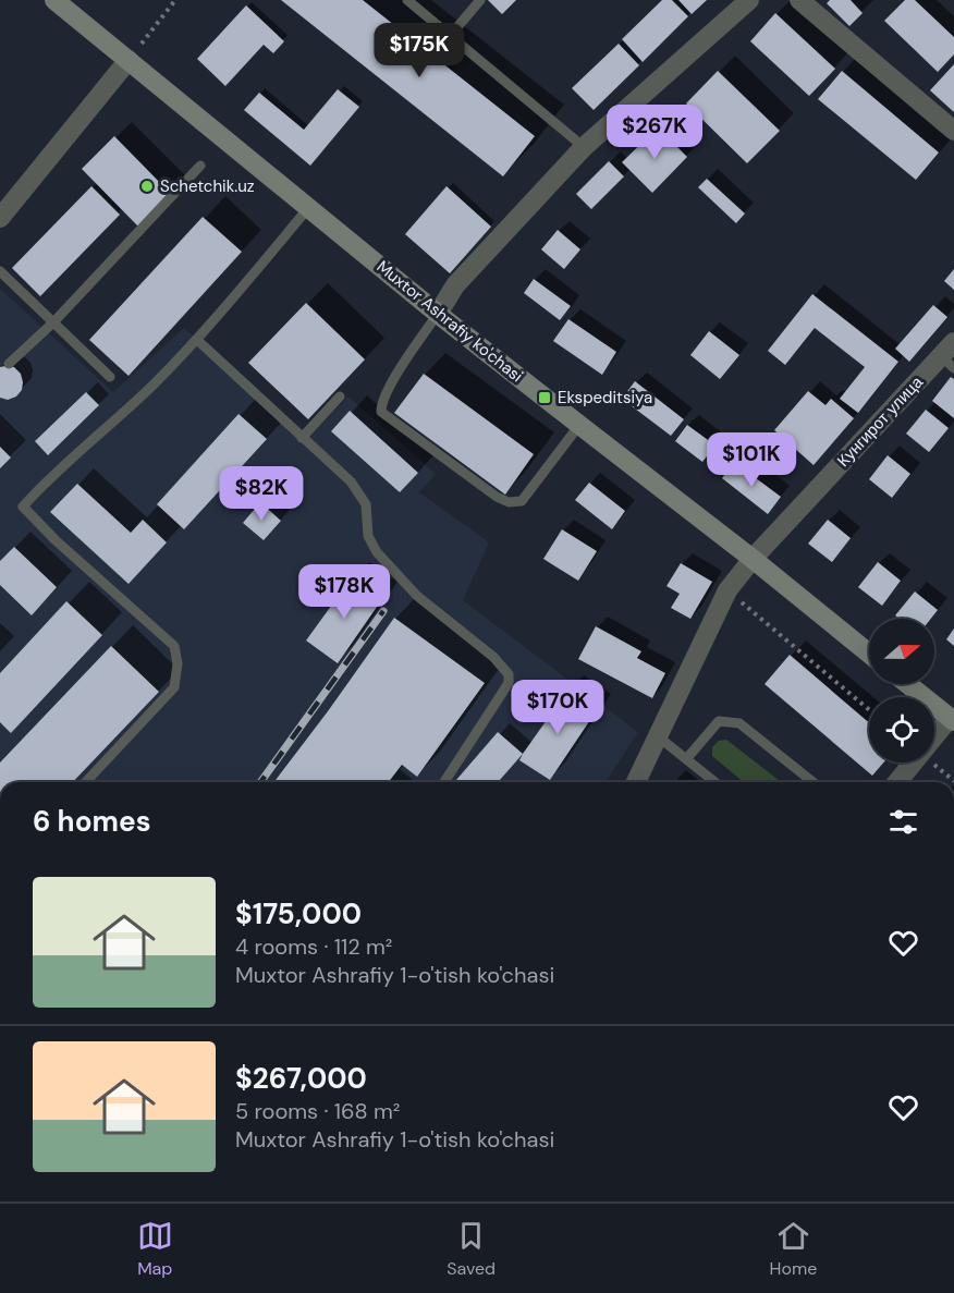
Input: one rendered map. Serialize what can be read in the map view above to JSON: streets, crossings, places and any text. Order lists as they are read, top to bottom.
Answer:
{
  "streets": {
    "main road": ["Muxtor Ashrafiy ko'chasi"],
    "street": ["Кунгирот улица"]
  },
  "crossings": [
    ["Muxtor Ashrafiy ko'chasi", "Кунгирот улица"]
  ],
  "places": {
    "other": ["Schetchik.uz"],
    "transit": ["Ekspeditsiya"]
  },
  "north": "right",
  "page": {
    "price": [
      "$175K",
      "$267K",
      "$101K",
      "$82K",
      "$178K",
      "$170K"
    ],
    "heading": "6 homes",
    "list": [
      {
        "name": "$175,000",
        "note": "4 rooms · 112 m² · Muxtor Ashrafiy 1-o'tish ko'chasi"
      },
      {
        "name": "$267,000",
        "note": "5 rooms · 168 m² · Muxtor Ashrafiy 1-o'tish ko'chasi"
      }
    ],
    "tabs": ["Map", "Saved", "Home"]
  }
}
